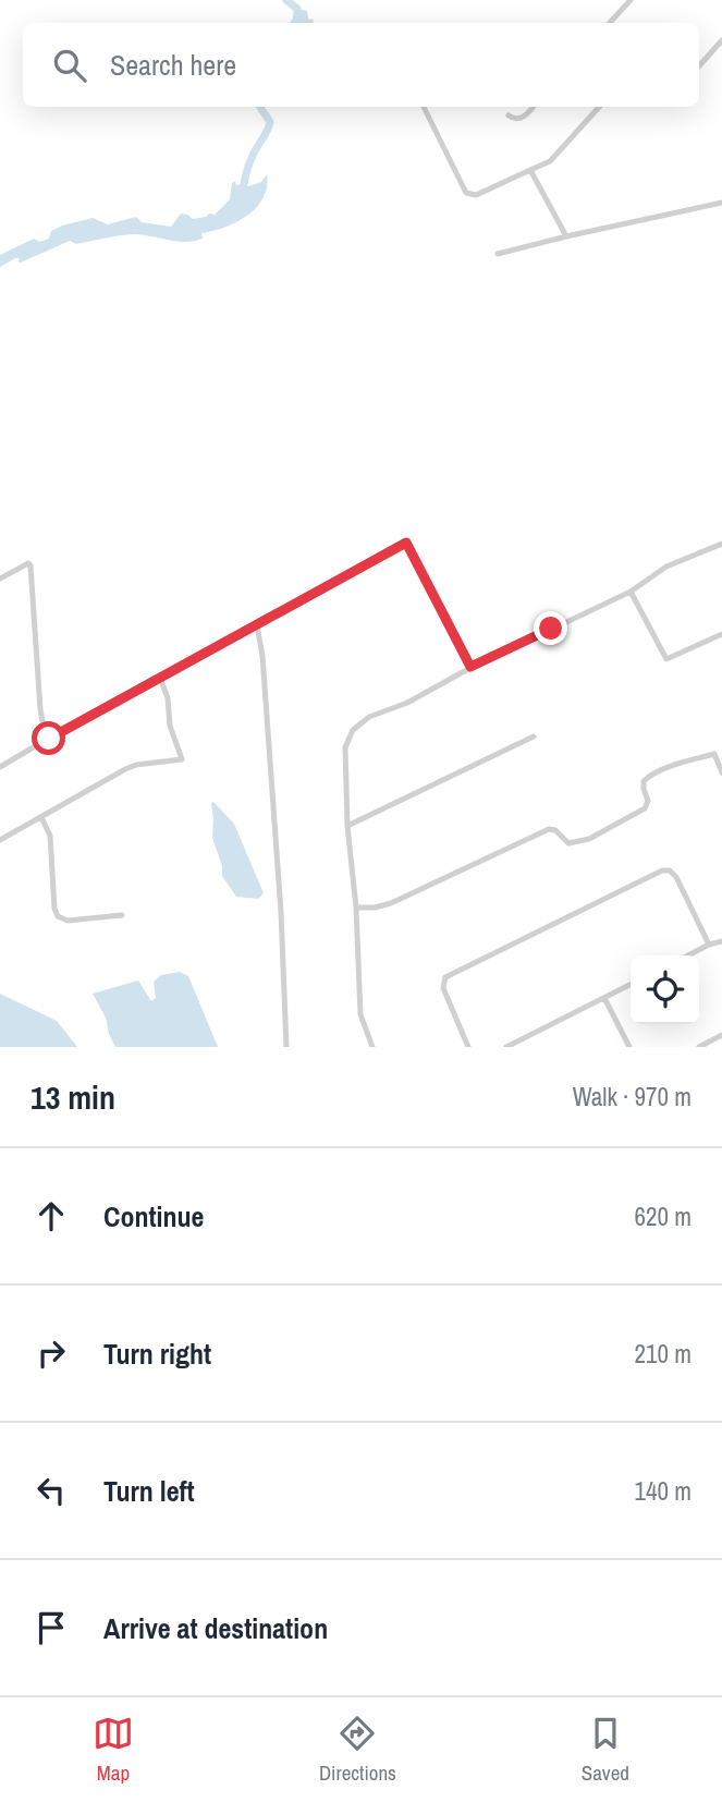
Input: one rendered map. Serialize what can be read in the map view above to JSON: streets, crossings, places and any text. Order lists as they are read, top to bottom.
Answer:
{
  "page": {
    "search": "Search here",
    "heading": ["13 min", "Walk · 970 m"],
    "list": [
      ["Continue", "620 m"],
      ["Turn right", "210 m"],
      ["Turn left", "140 m"],
      "Arrive at destination"
    ],
    "nav": ["Map", "Directions", "Saved"]
  }
}
